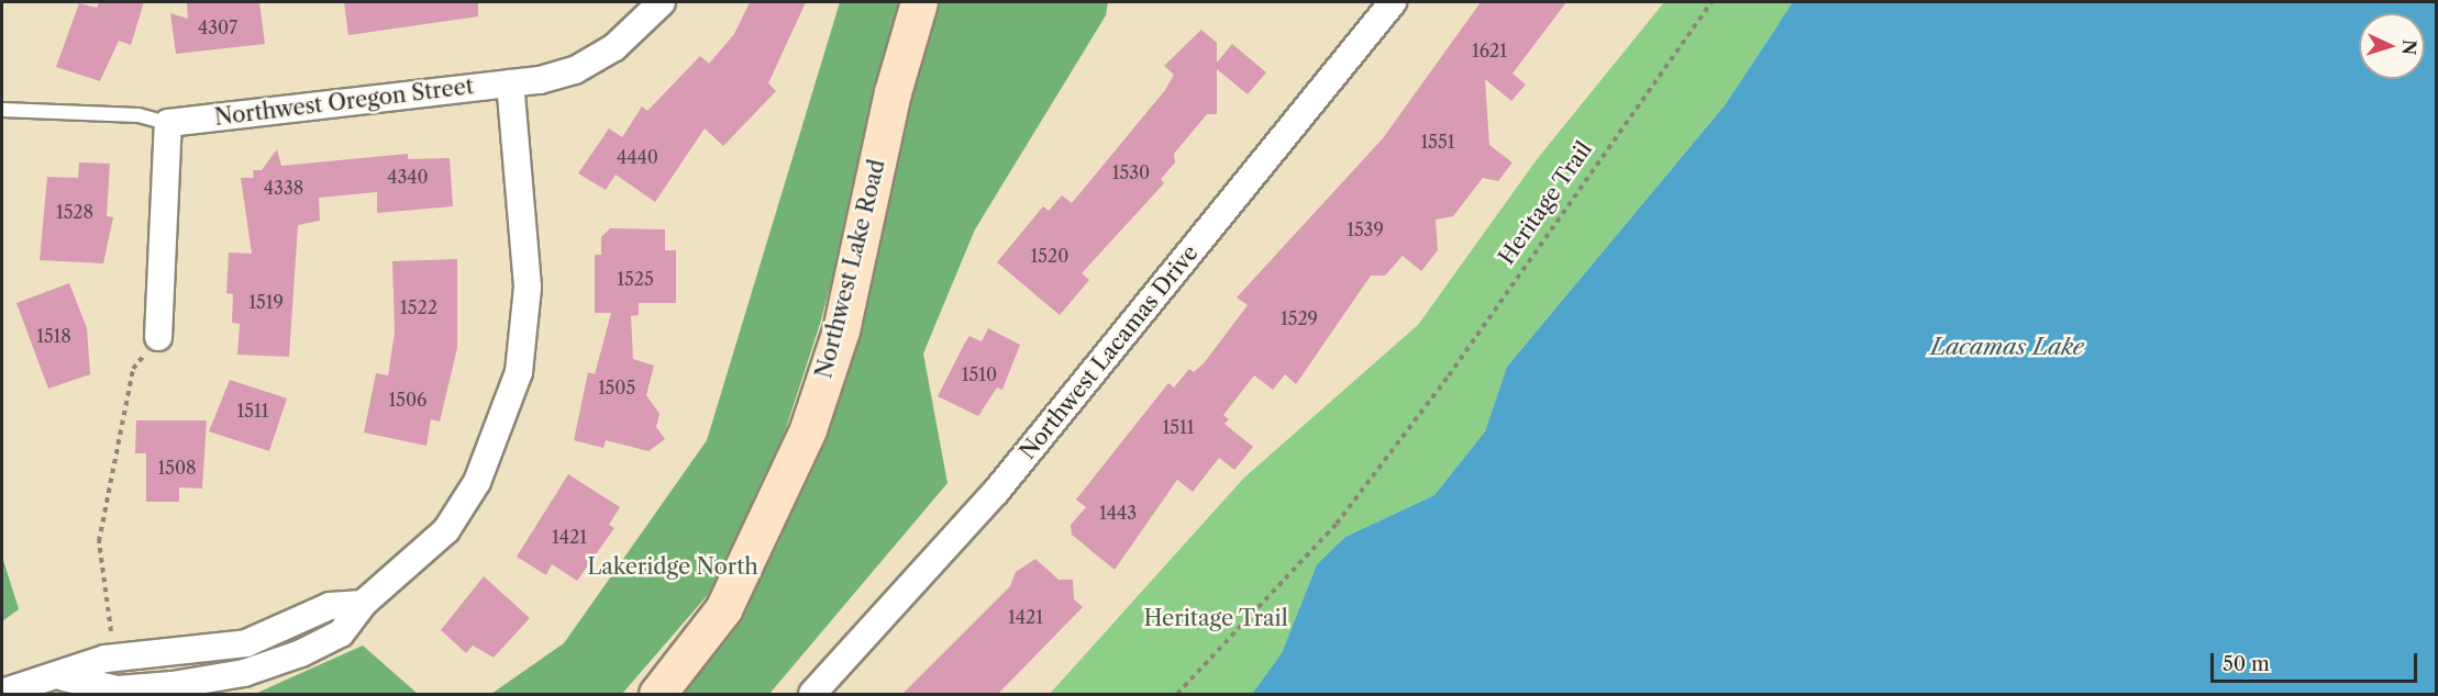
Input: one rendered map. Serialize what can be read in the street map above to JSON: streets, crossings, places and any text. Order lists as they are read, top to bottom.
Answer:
{
  "streets": {
    "main road": ["Northwest Lake Road"],
    "street": ["Northwest Oregon Street", "Northwest Lacamas Drive"],
    "path": ["Heritage Trail"]
  },
  "water": ["Lacamas Lake"],
  "parks": ["Lakeridge North", "Heritage Trail"],
  "house_numbers": [
    "4307",
    "1621",
    "1551",
    "4440",
    "1530",
    "4340",
    "4338",
    "1528",
    "1539",
    "1520",
    "1525",
    "1519",
    "1522",
    "1529",
    "1518",
    "1510",
    "1505",
    "1506",
    "1511",
    "1511",
    "1508",
    "1443",
    "1421",
    "1421"
  ],
  "scale_bar": "50 m",
  "north": "right"
}
